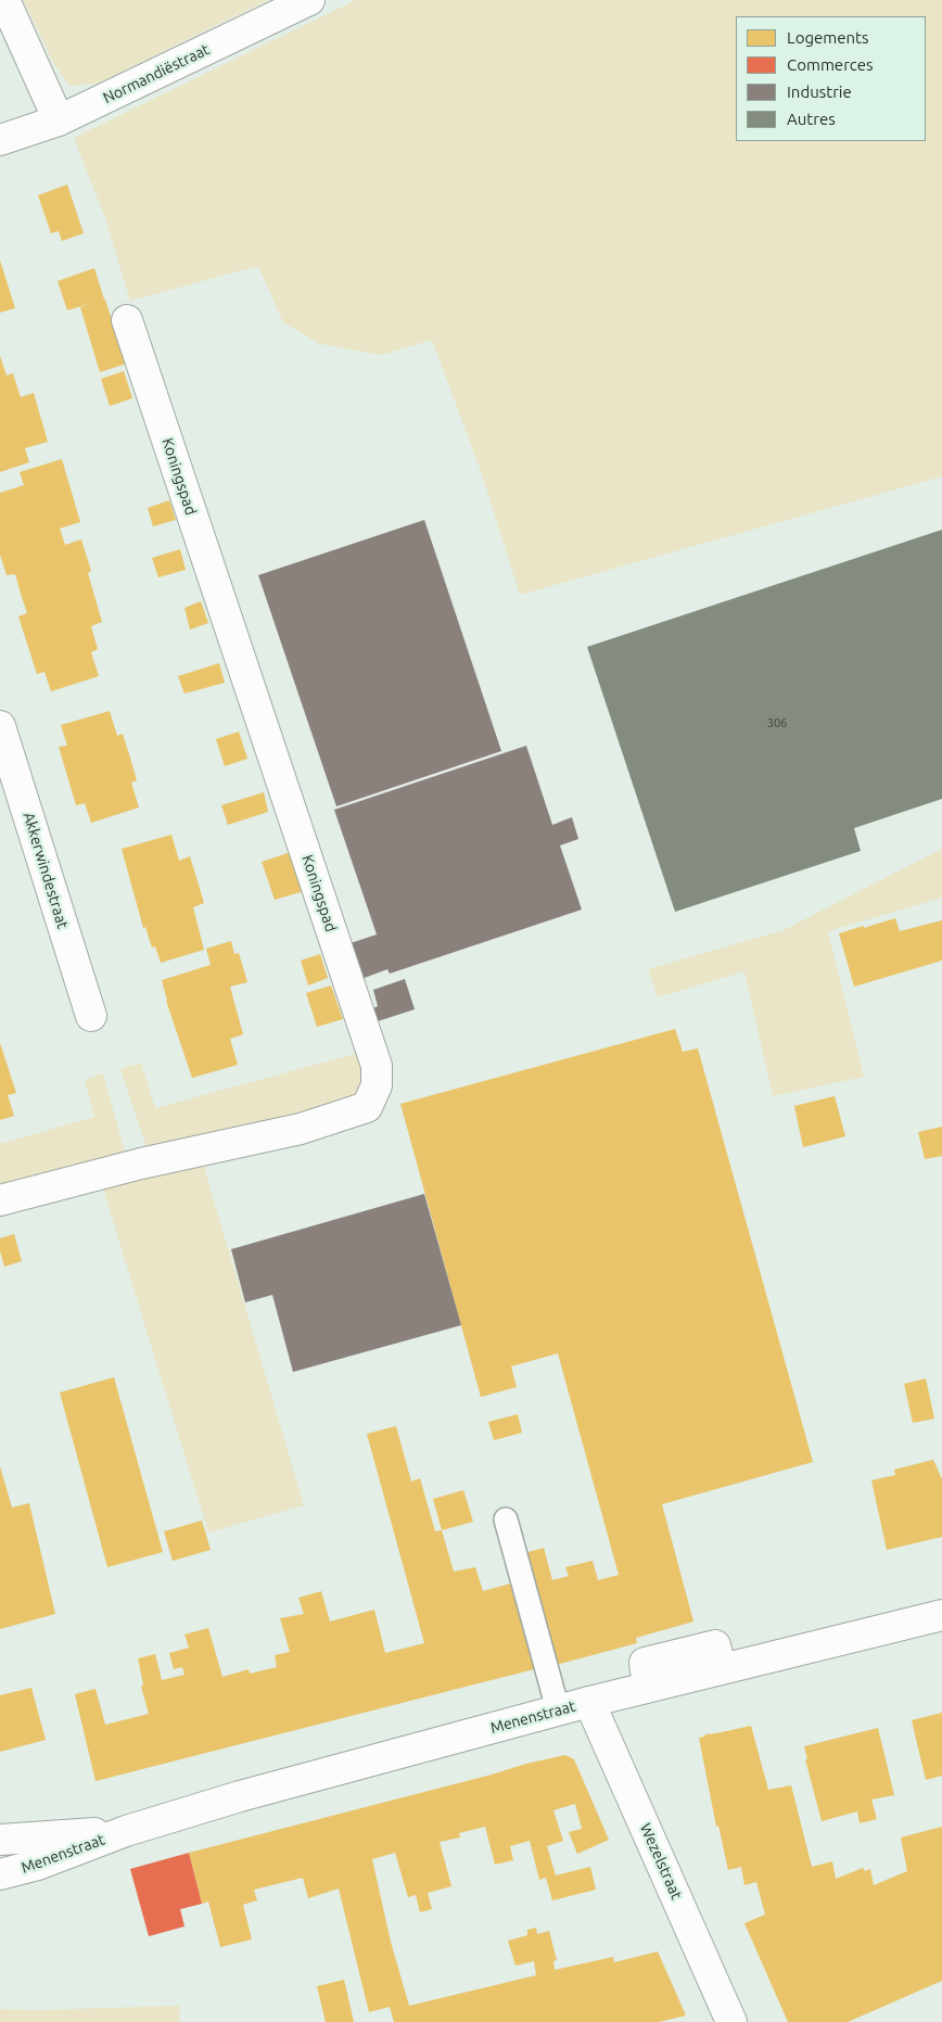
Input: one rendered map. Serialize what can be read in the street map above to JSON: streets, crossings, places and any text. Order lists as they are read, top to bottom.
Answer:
{
  "streets": {
    "street": [
      "Normandiëstraat",
      "Koningspad",
      "Akkerwindestraat",
      "Menenstraat",
      "Wezelstraat"
    ]
  },
  "crossings": [
    ["Menenstraat", "Wezelstraat"]
  ],
  "house_numbers": ["306"],
  "legend": [
    "Logements",
    "Commerces",
    "Industrie",
    "Autres"
  ]
}
